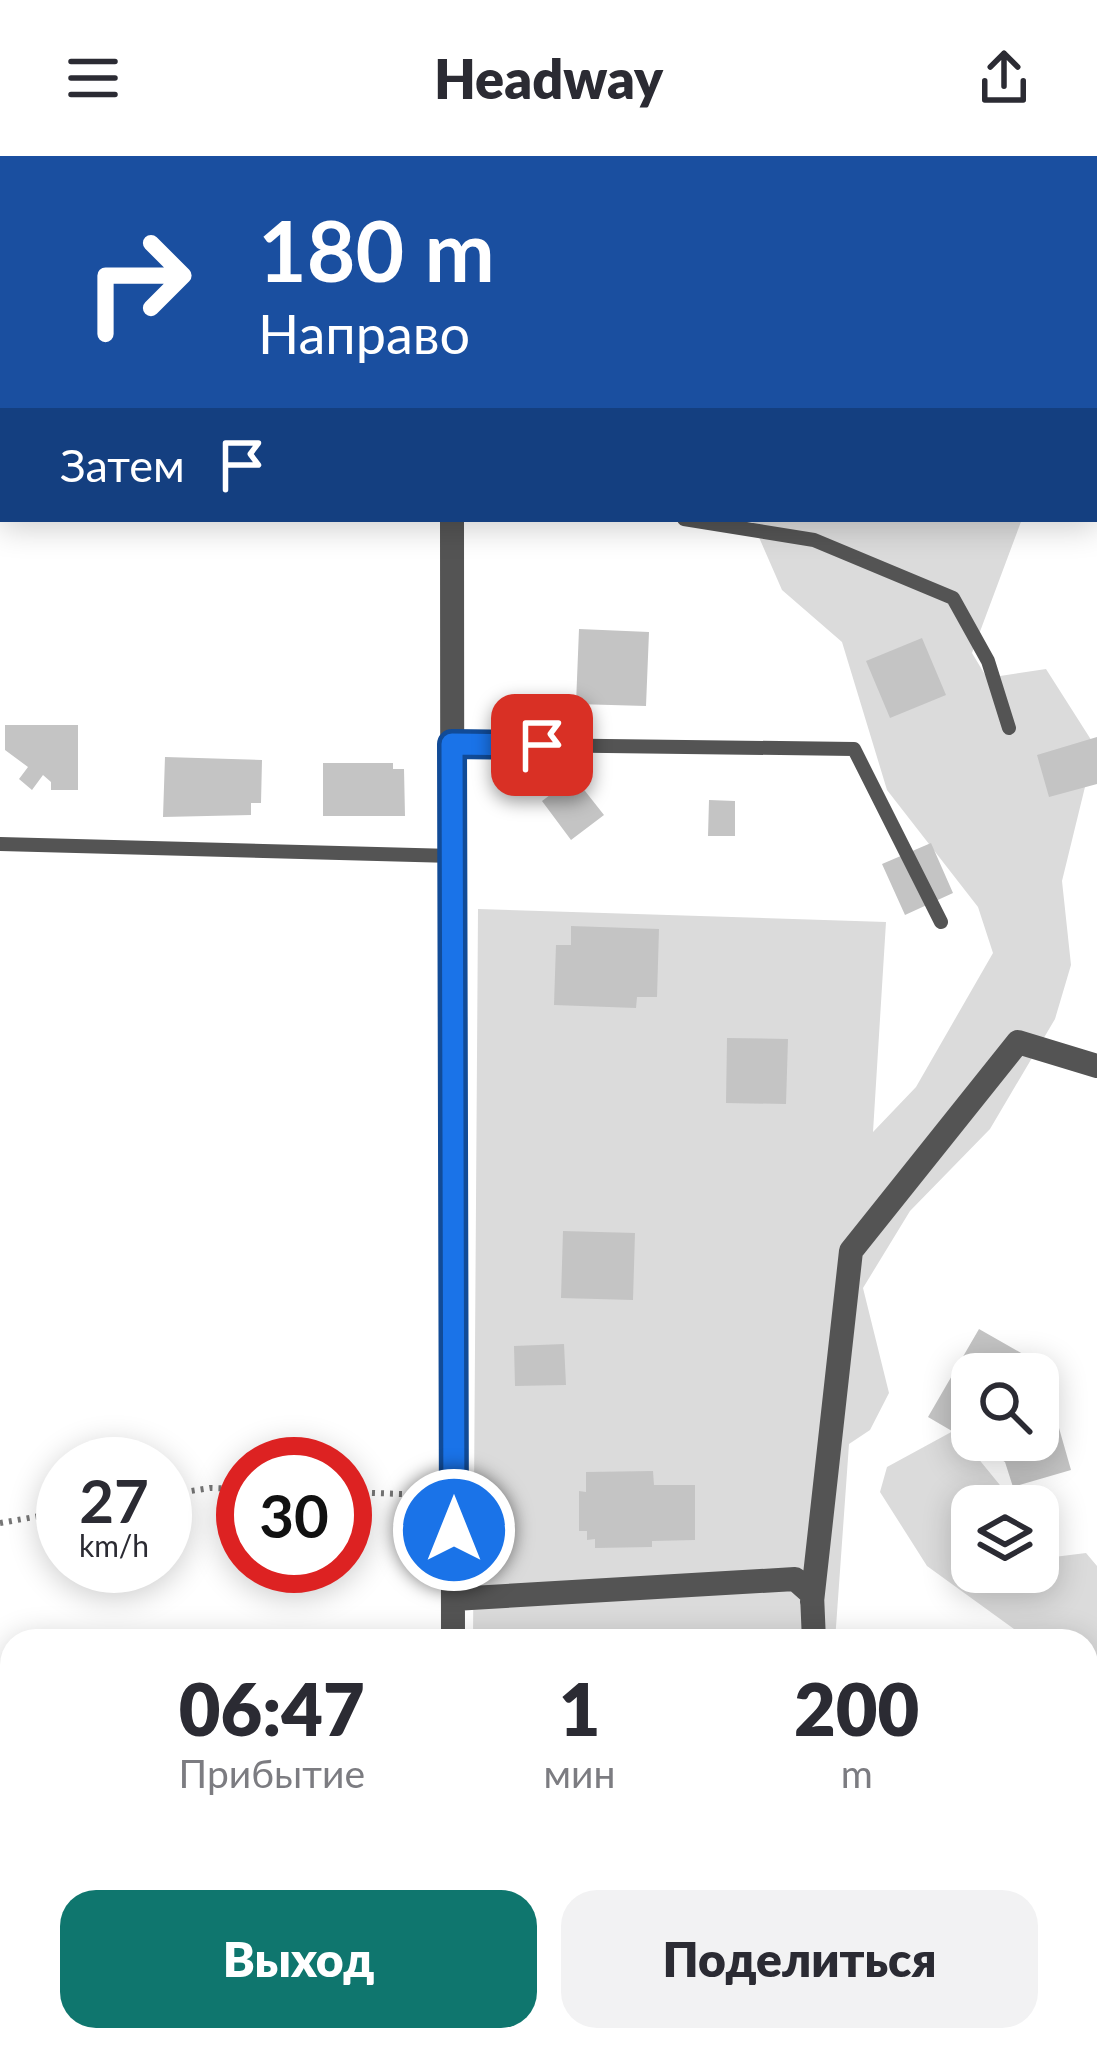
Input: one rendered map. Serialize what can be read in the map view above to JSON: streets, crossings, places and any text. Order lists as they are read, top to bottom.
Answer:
{
  "page": {
    "header": "Headway",
    "turn": ["180 m", "Направо"],
    "then": "Затем",
    "speed": "27 km/h",
    "limit": "30",
    "eta": [
      "06:47",
      "Прибытие",
      "1",
      "мин",
      "200",
      "m"
    ],
    "buttons": ["Выход", "Поделиться"]
  }
}
